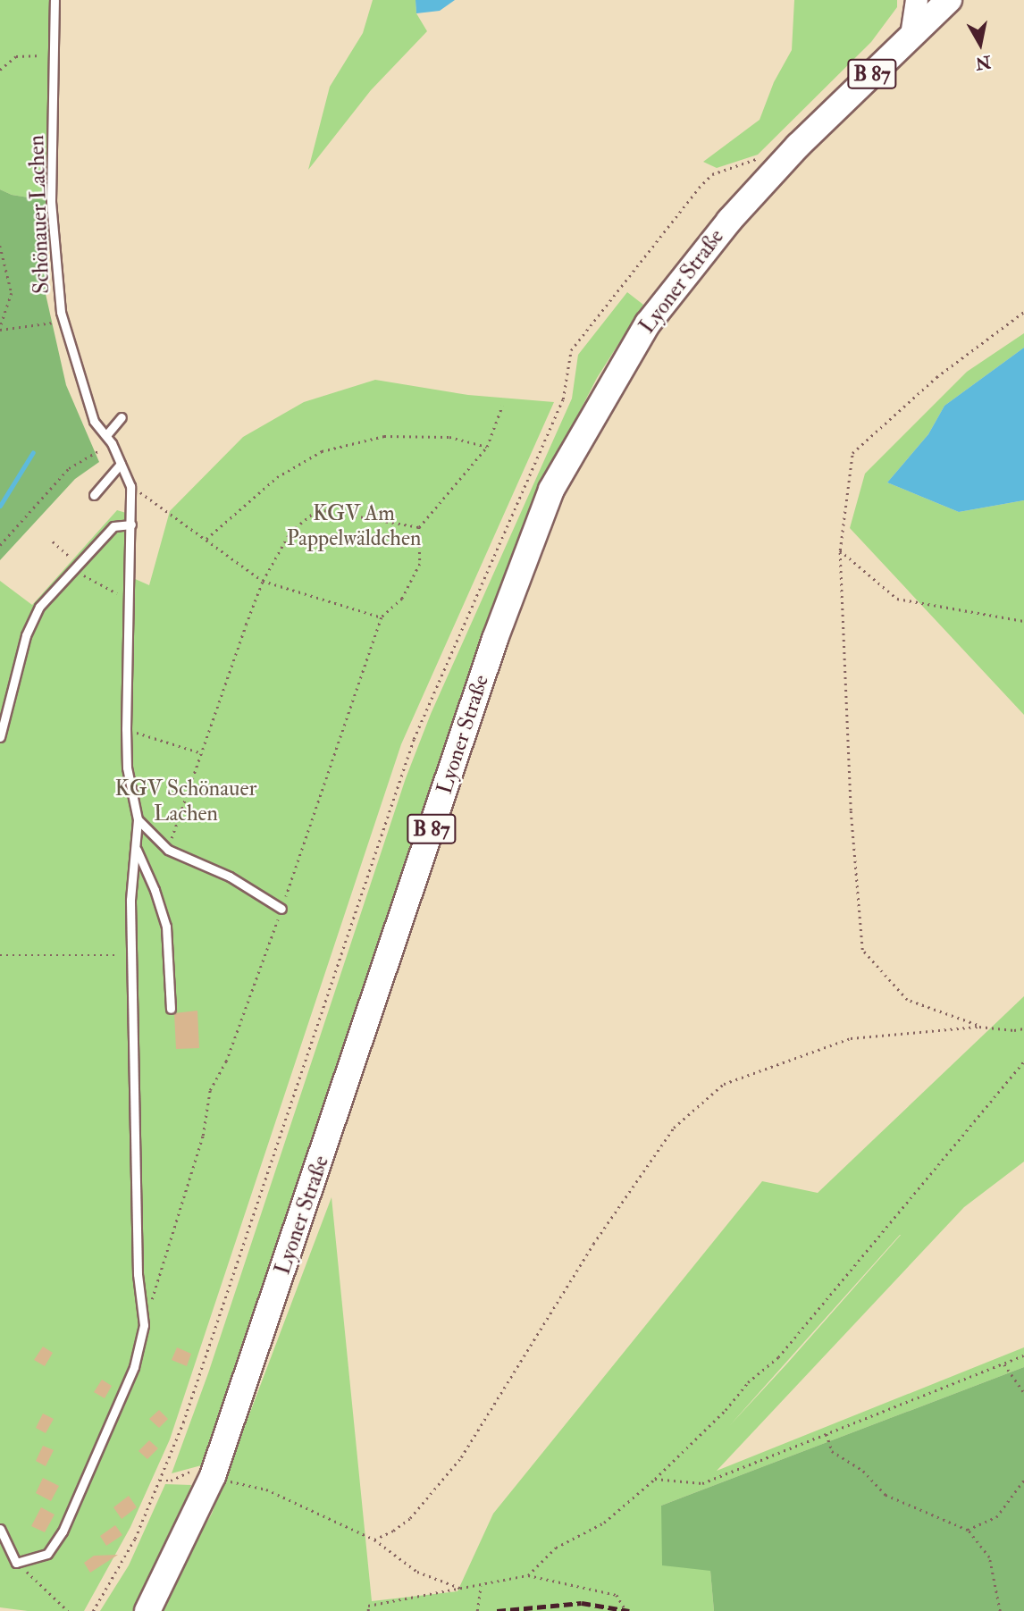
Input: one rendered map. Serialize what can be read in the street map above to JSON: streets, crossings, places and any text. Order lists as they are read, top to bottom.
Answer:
{
  "streets": {
    "main road": ["B 87", "Lyoner Straße"],
    "lane": ["Schönauer Lachen"]
  },
  "parks": ["KGV Am Pappelwäldchen", "KGV Schönauer Lachen"],
  "north": "bottom"
}
